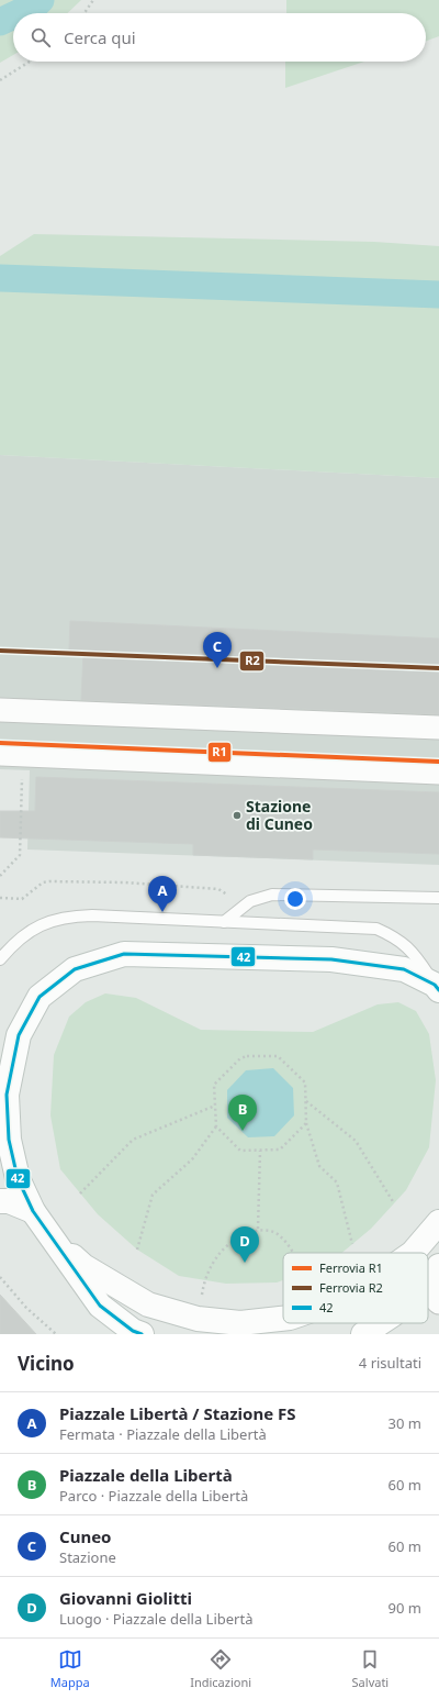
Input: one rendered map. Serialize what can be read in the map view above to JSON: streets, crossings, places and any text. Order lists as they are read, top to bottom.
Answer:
{
  "places": ["Stazione di Cuneo"],
  "lines": ["rail line R2", "rail line R1", "transit line 42"],
  "legend": ["Ferrovia R1", "Ferrovia R2", "42"],
  "page": {
    "search": "Cerca qui",
    "pins": [
      "C",
      "A",
      "B",
      "D"
    ],
    "heading": ["Vicino", "4 risultati"],
    "list": [
      {
        "mark": "A",
        "name": "Piazzale Libertà / Stazione FS",
        "note": "Fermata · Piazzale della Libertà",
        "value": "30 m"
      },
      {
        "mark": "B",
        "name": "Piazzale della Libertà",
        "note": "Parco · Piazzale della Libertà",
        "value": "60 m"
      },
      {
        "mark": "C",
        "name": "Cuneo",
        "note": "Stazione",
        "value": "60 m"
      },
      {
        "mark": "D",
        "name": "Giovanni Giolitti",
        "note": "Luogo · Piazzale della Libertà",
        "value": "90 m"
      }
    ],
    "nav": ["Mappa", "Indicazioni", "Salvati"]
  }
}
